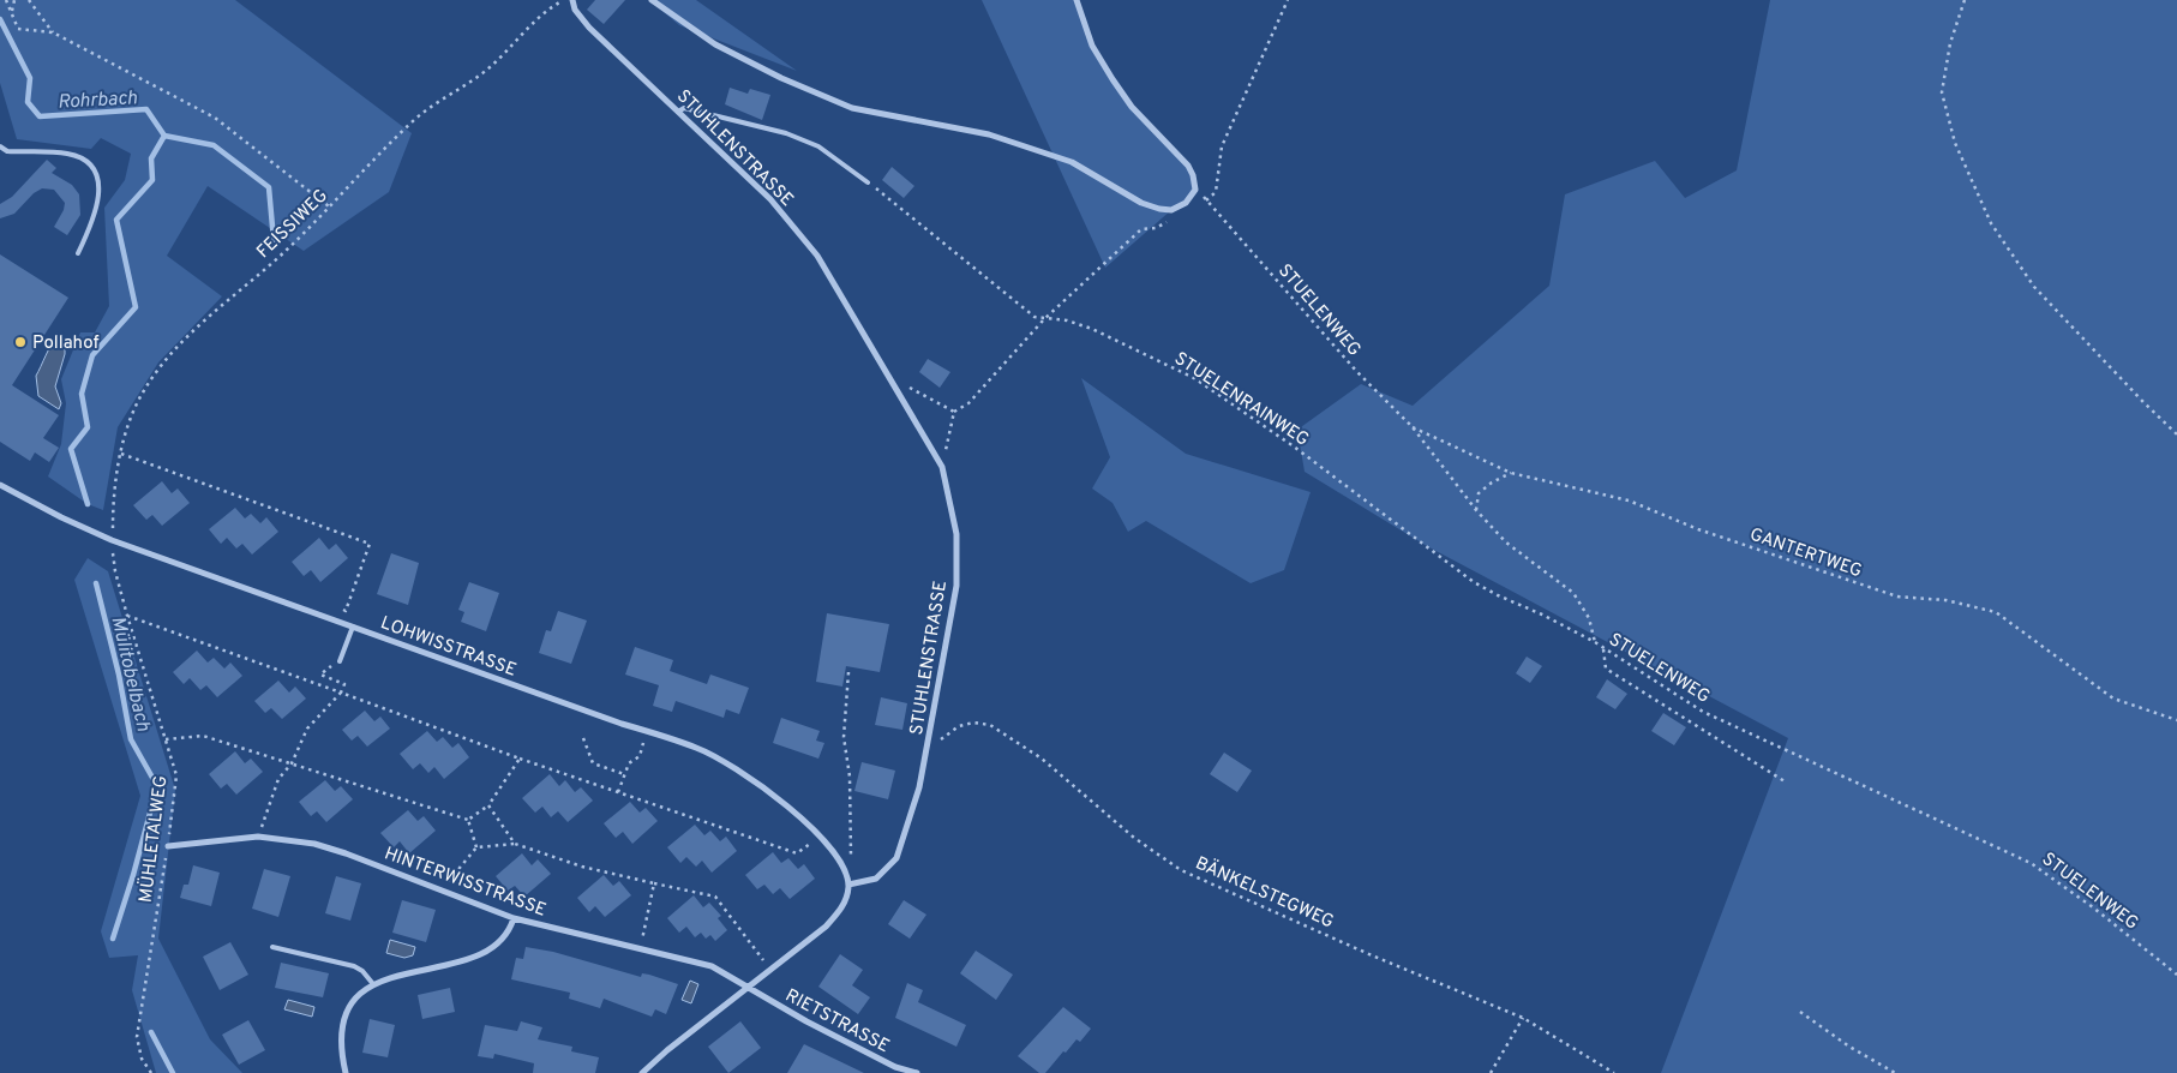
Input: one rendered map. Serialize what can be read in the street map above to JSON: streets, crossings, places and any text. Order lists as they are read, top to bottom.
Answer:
{
  "streets": {
    "street": [
      "STUHLENSTRASSE",
      "LOHWISSTRASSE",
      "HINTERWISSTRASSE",
      "RIETSTRASSE"
    ],
    "path": [
      "FEISSIWEG",
      "STUELENWEG",
      "STUELENRAINWEG",
      "GANTERTWEG",
      "MÜHLETALWEG",
      "BÄNKELSTEGWEG"
    ]
  },
  "crossings": [
    ["STUHLENSTRASSE", "LOHWISSTRASSE"],
    ["STUHLENSTRASSE", "BÄNKELSTEGWEG"],
    ["STUELENWEG", "STUELENRAINWEG"],
    ["STUELENWEG", "GANTERTWEG"],
    ["LOHWISSTRASSE", "MÜHLETALWEG"],
    ["MÜHLETALWEG", "HINTERWISSTRASSE"],
    ["HINTERWISSTRASSE", "RIETSTRASSE"]
  ],
  "water": ["Rohrbach", "Mülitobelbach"],
  "places": ["Pollahof"]
}
